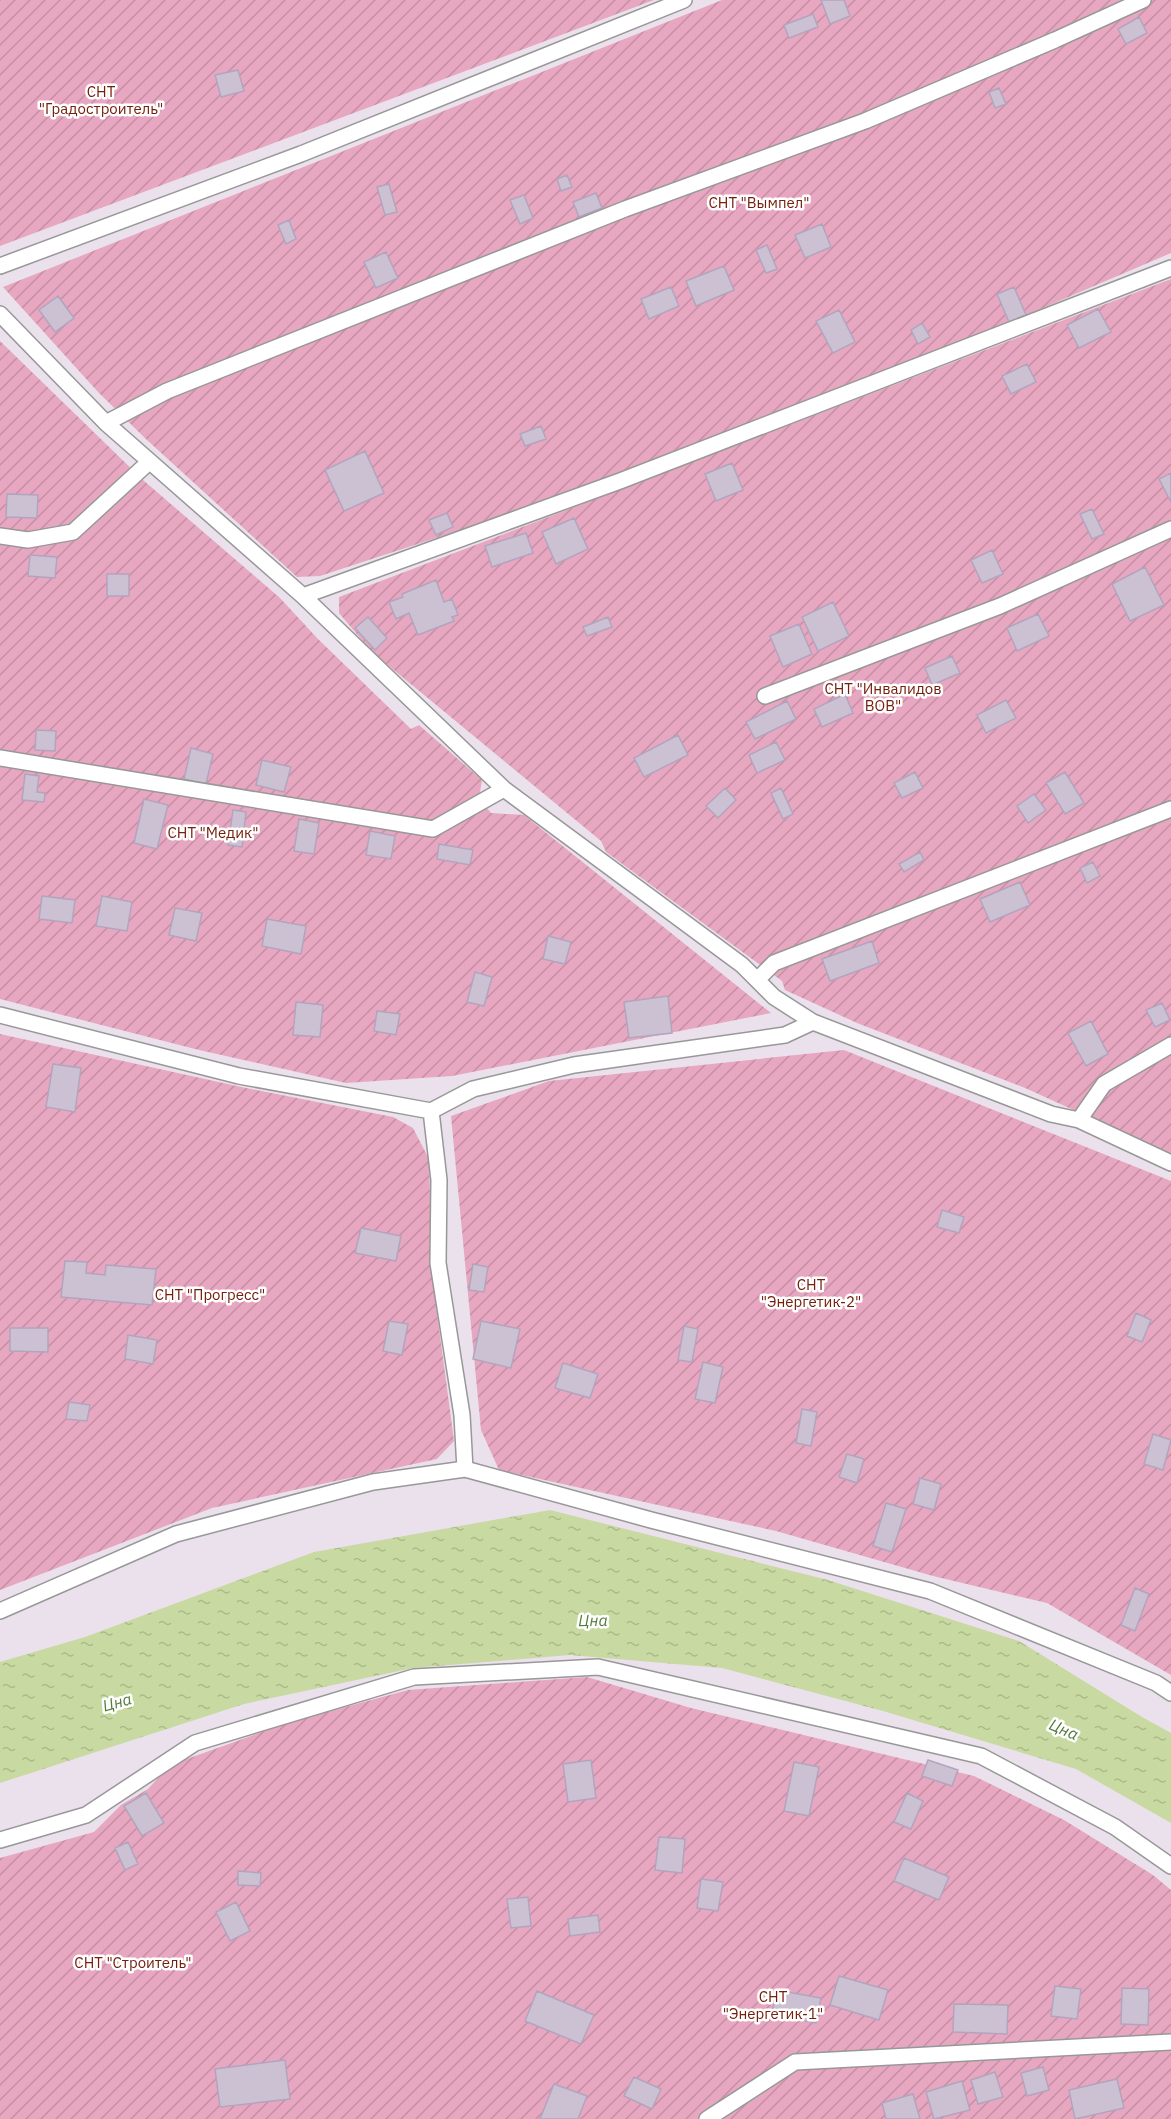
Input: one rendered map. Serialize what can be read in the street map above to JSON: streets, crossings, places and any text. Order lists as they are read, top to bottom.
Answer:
{
  "water": ["Цна"],
  "parks": [
    "СНТ \"Градостроитель\"",
    "СНТ \"Вымпел\"",
    "СНТ \"Инвалидов ВОВ\"",
    "СНТ \"Медик\"",
    "СНТ \"Энергетик-2\"",
    "СНТ \"Прогресс\"",
    "СНТ \"Строитель\"",
    "СНТ \"Энергетик-1\""
  ]
}
